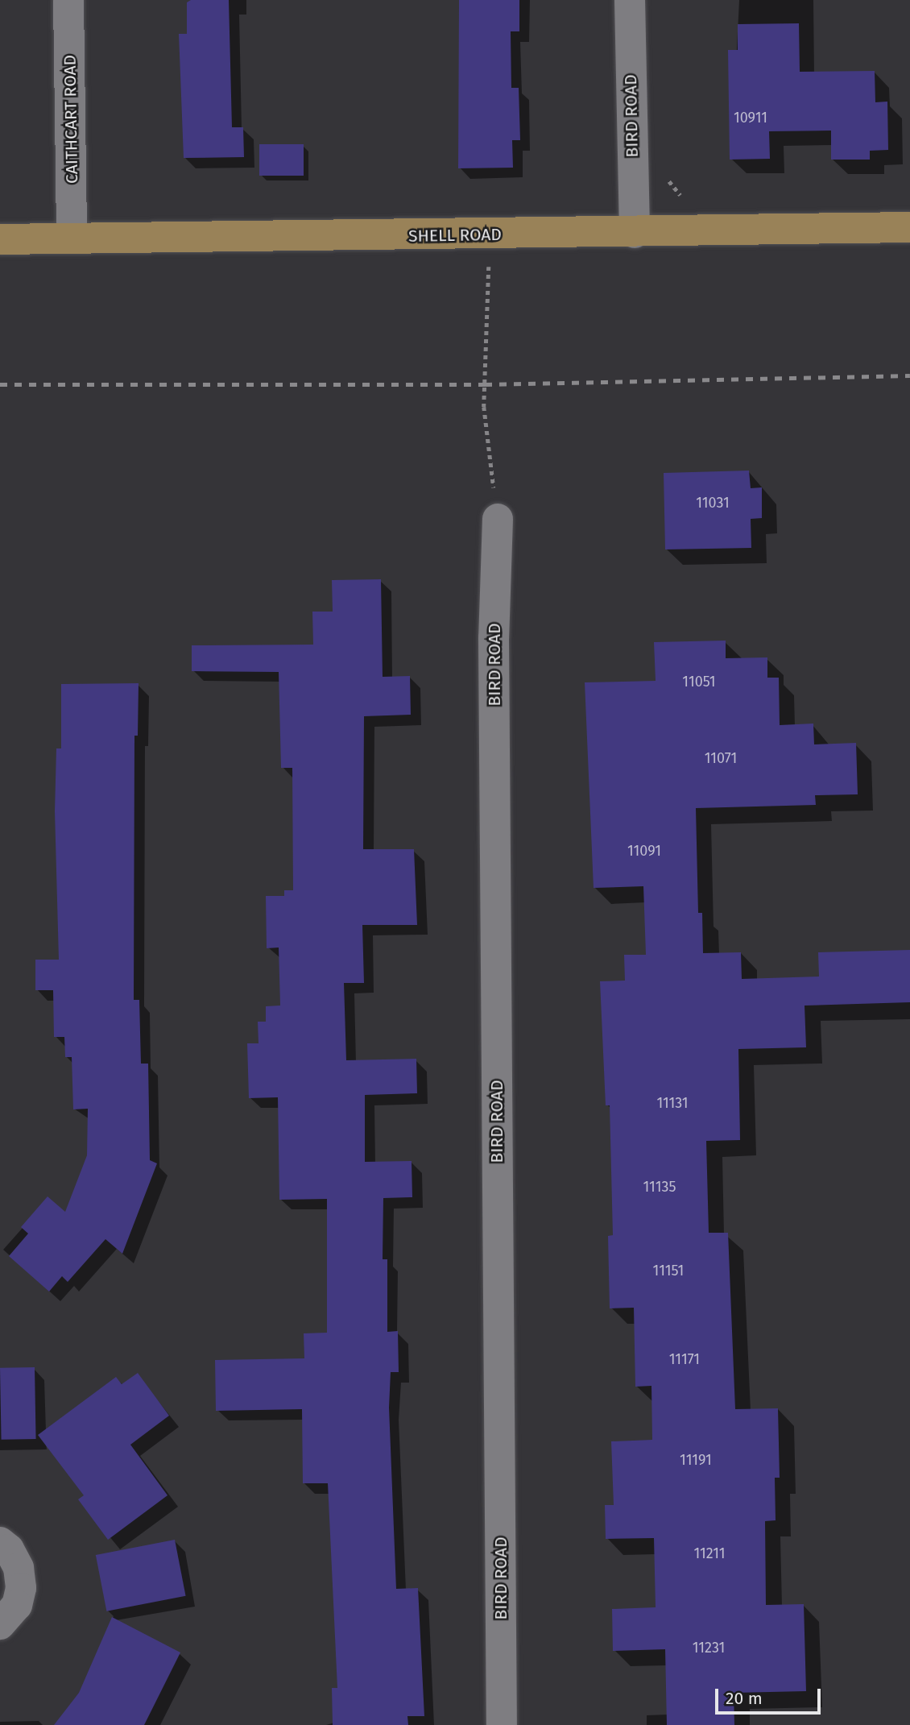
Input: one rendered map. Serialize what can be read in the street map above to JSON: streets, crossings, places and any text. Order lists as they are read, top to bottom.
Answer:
{
  "streets": {
    "main road": ["SHELL ROAD"],
    "street": ["BIRD ROAD", "CAITHCART ROAD"]
  },
  "crossings": [
    ["BIRD ROAD", "SHELL ROAD"],
    ["CAITHCART ROAD", "SHELL ROAD"]
  ],
  "house_numbers": [
    "10911",
    "11031",
    "11051",
    "11071",
    "11091",
    "11131",
    "11135",
    "11151",
    "11171",
    "11191",
    "11211",
    "11231"
  ],
  "scale_bar": "20 m"
}
